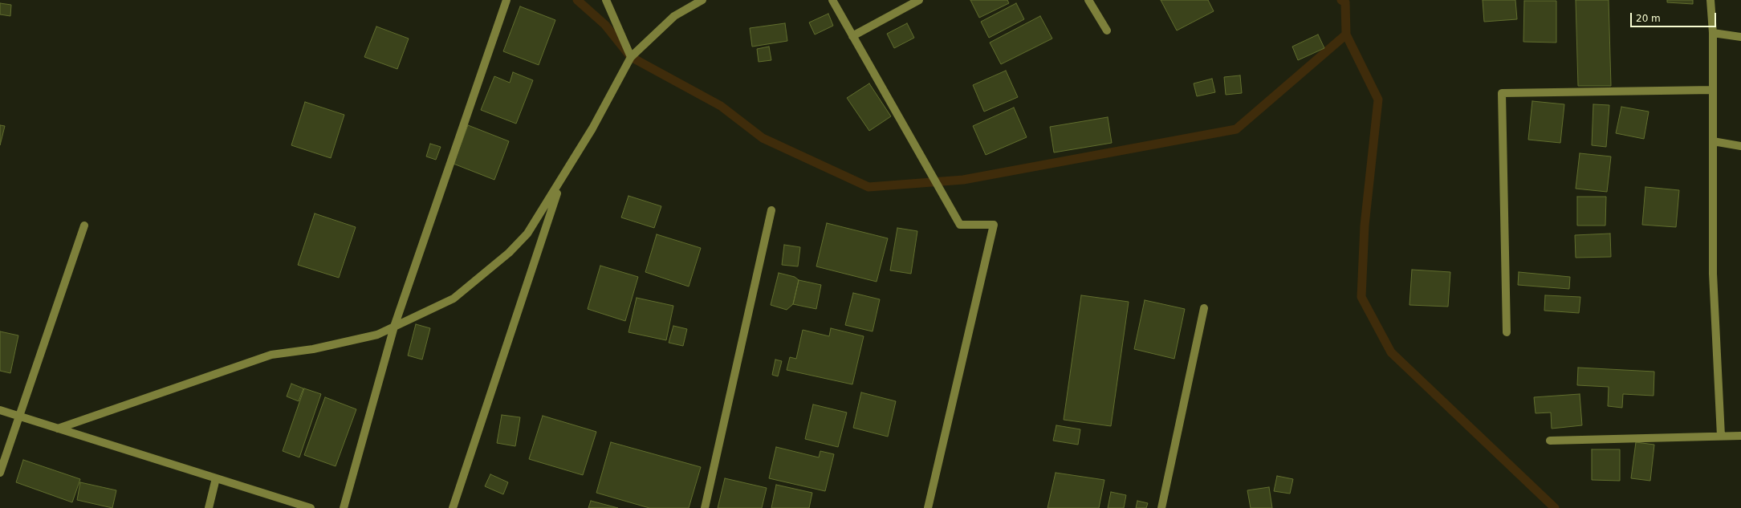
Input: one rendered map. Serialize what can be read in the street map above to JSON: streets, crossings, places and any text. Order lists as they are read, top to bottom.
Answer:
{
  "scale_bar": "20 m"
}
